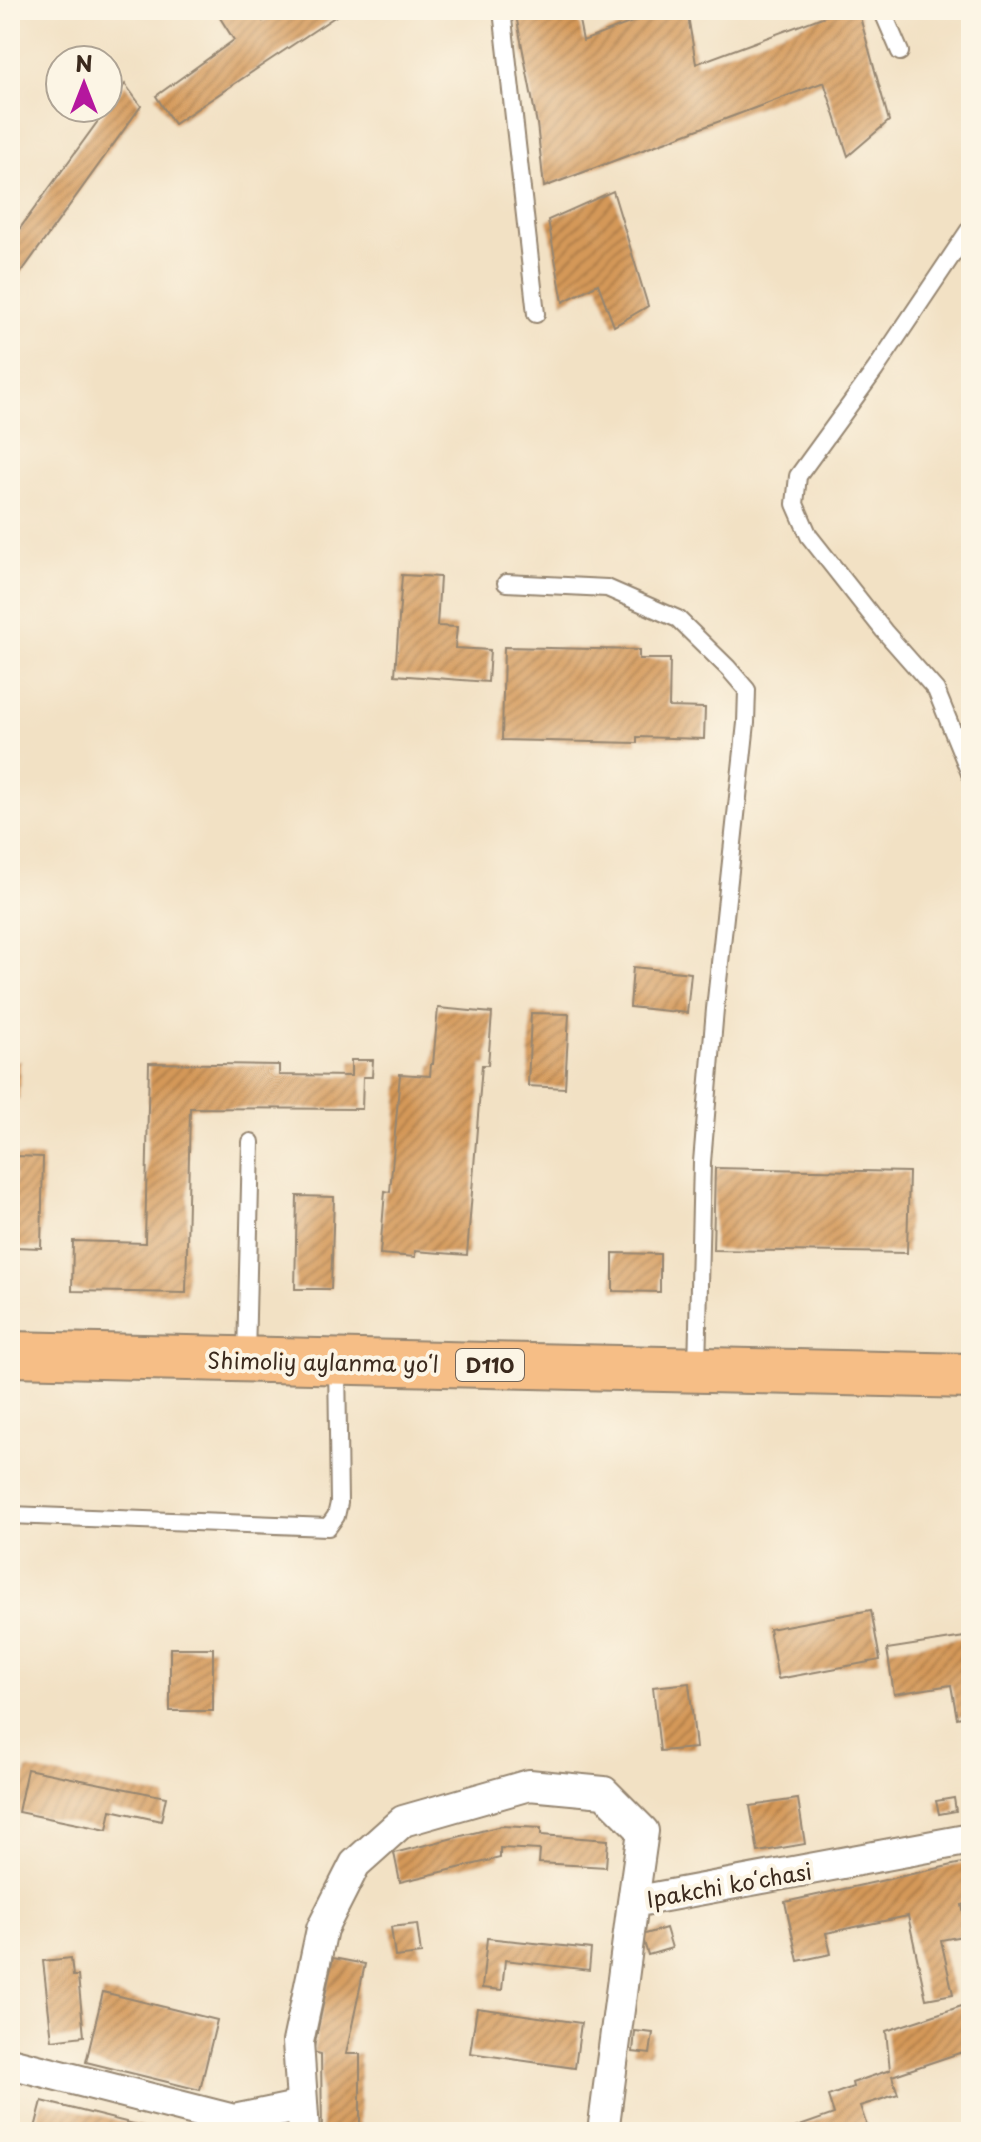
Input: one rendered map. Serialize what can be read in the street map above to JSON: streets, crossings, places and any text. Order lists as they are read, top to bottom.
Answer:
{
  "streets": {
    "main road": ["Shimoliy aylanma yoʻl", "D110"],
    "street": ["Ipakchi koʻchasi"]
  },
  "north": "top"
}
